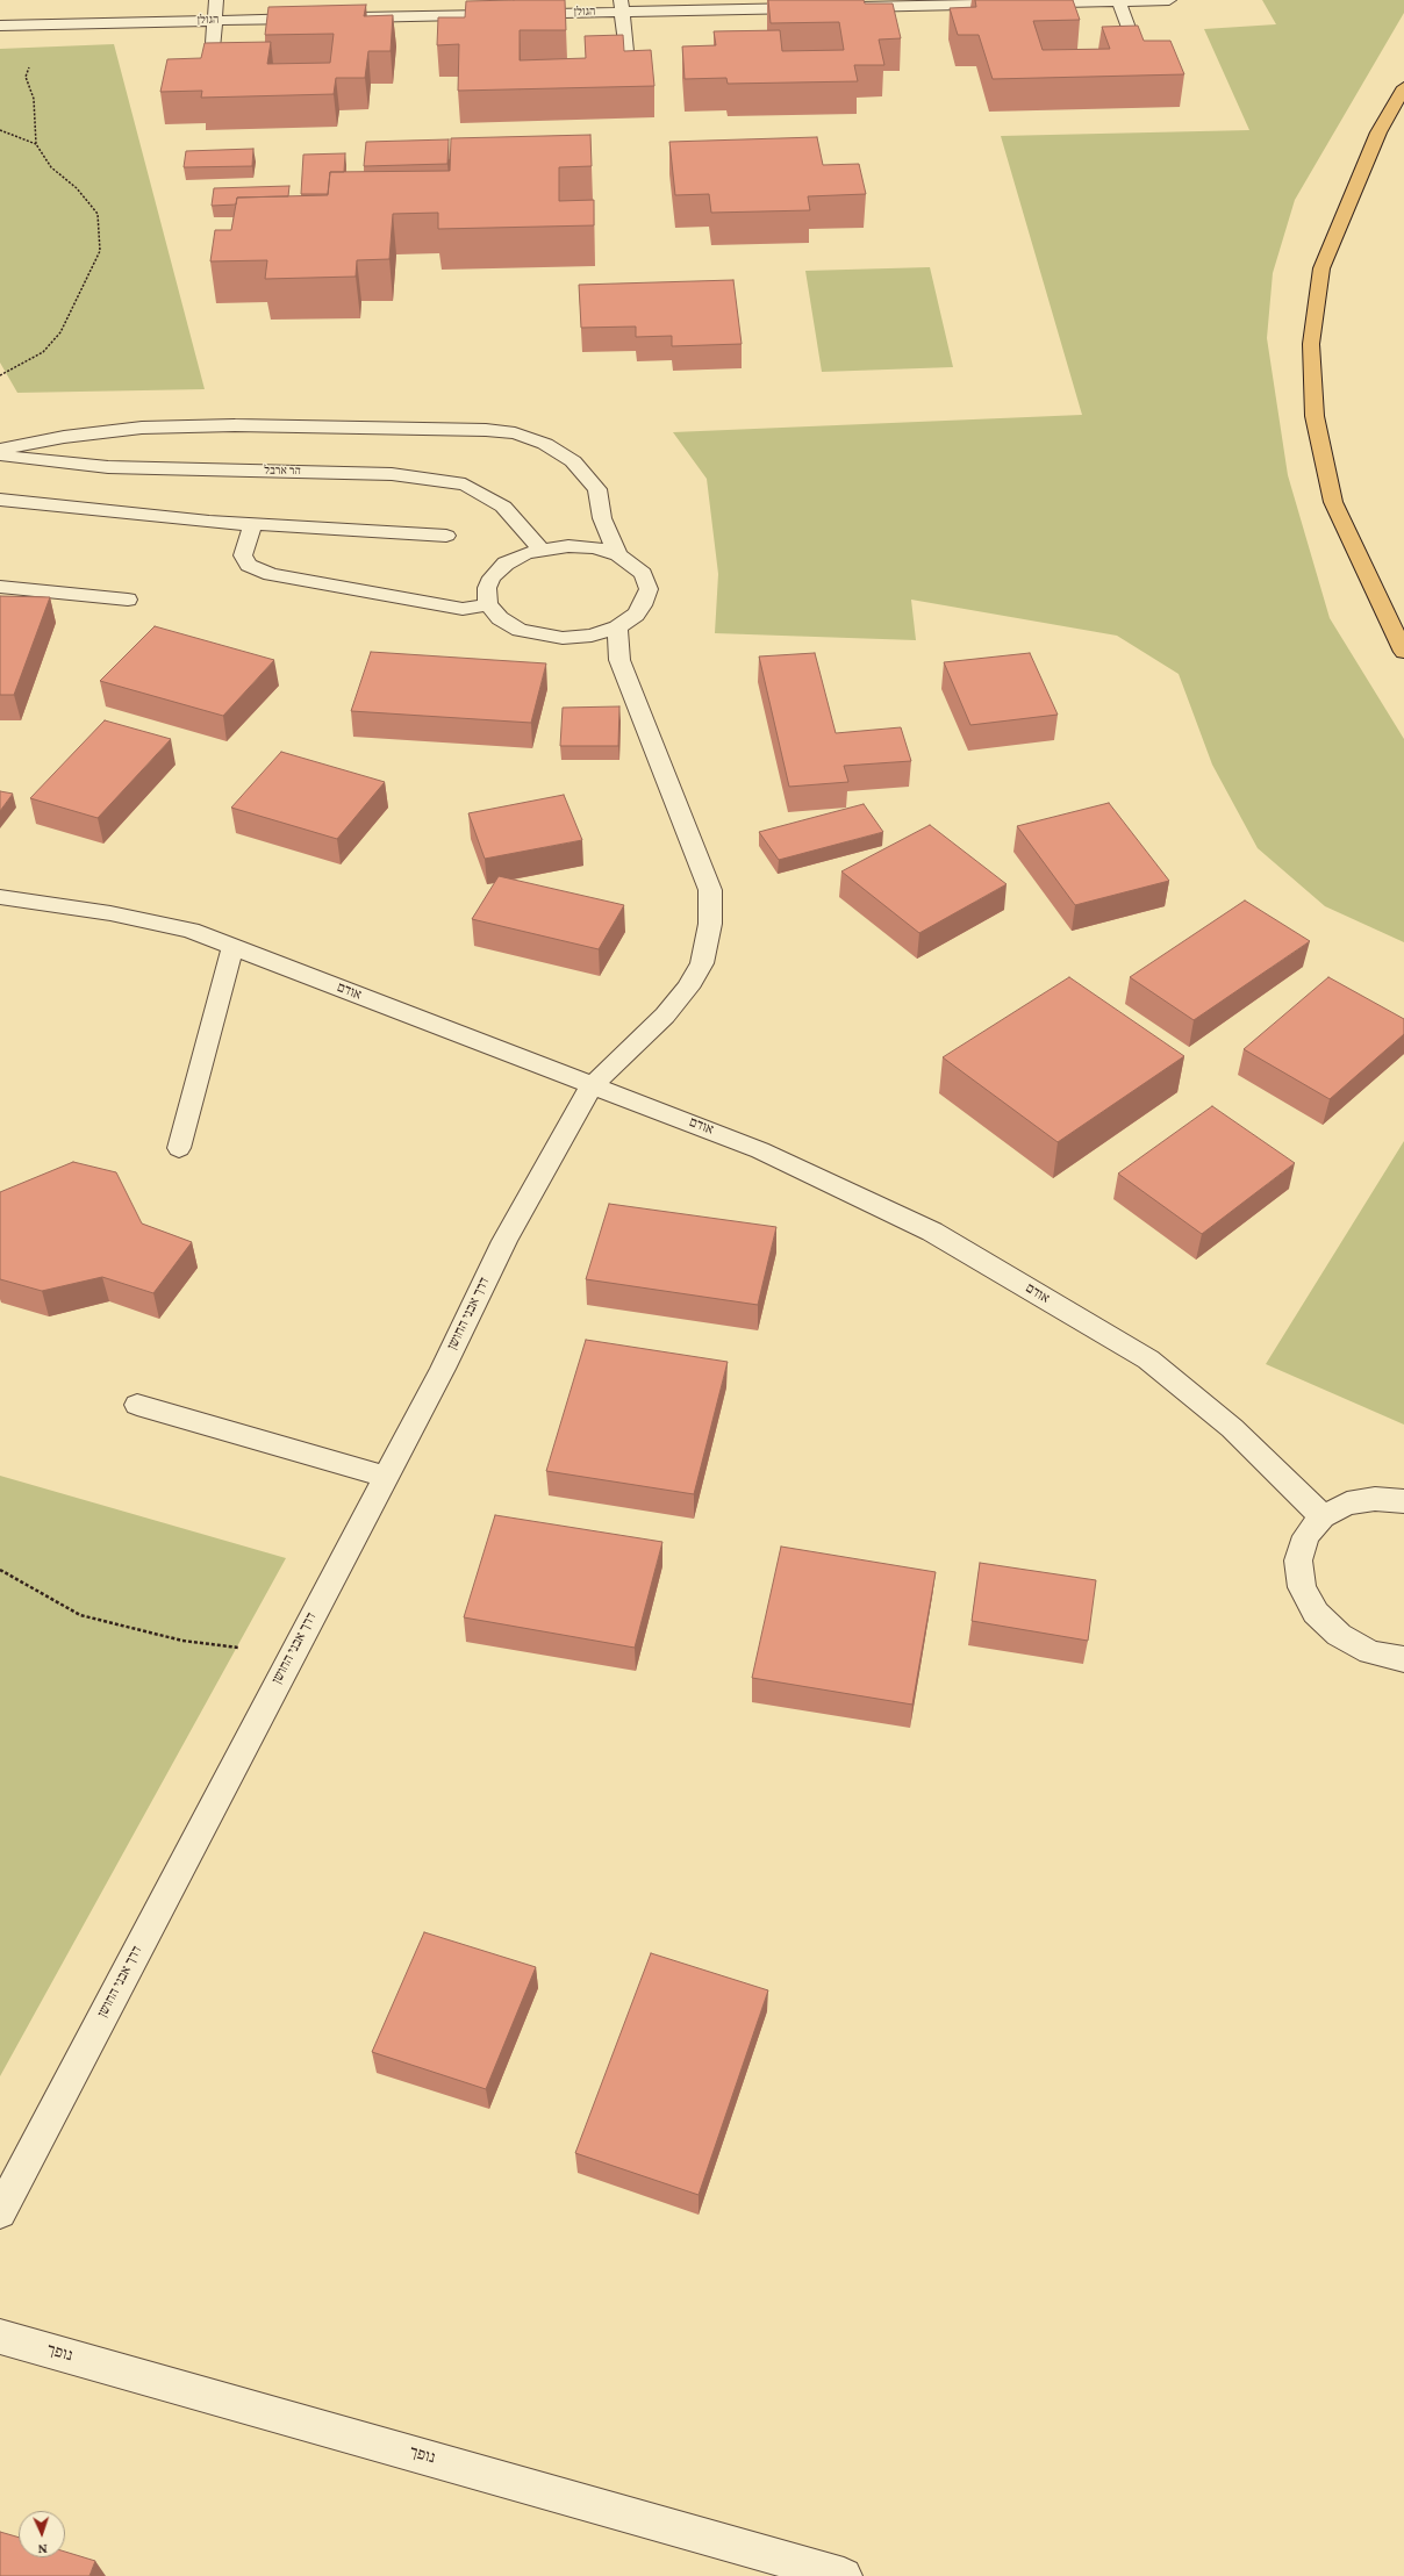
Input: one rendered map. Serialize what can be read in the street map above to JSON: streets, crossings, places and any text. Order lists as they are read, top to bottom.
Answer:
{
  "streets": {
    "street": [
      "הגולן",
      "הר ארבל",
      "אודם",
      "דרך אבני החושן",
      "נופך"
    ]
  },
  "crossings": [
    ["הר ארבל", "דרך אבני החושן"],
    ["אודם", "דרך אבני החושן"]
  ],
  "north": "bottom"
}
